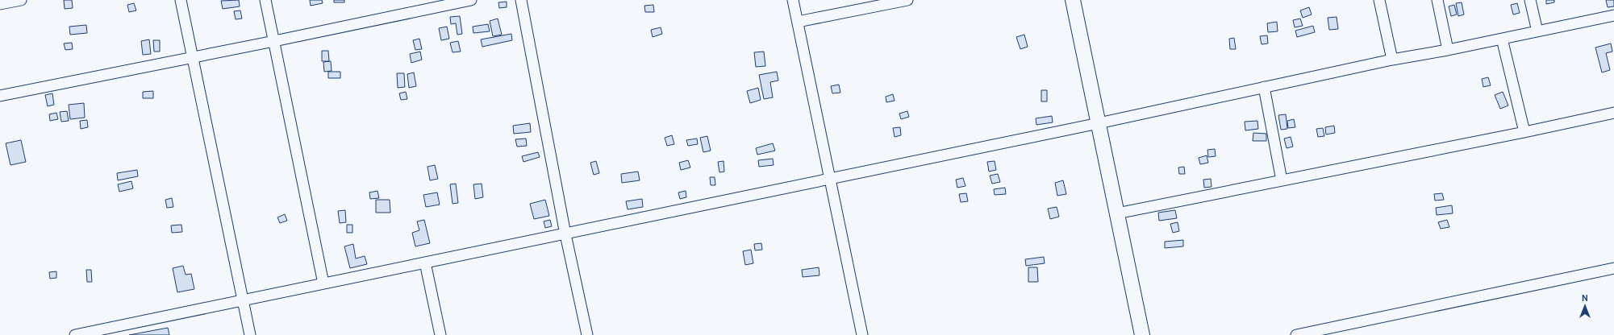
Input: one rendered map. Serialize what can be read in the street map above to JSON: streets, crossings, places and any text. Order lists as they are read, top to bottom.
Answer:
{
  "north": "top"
}
